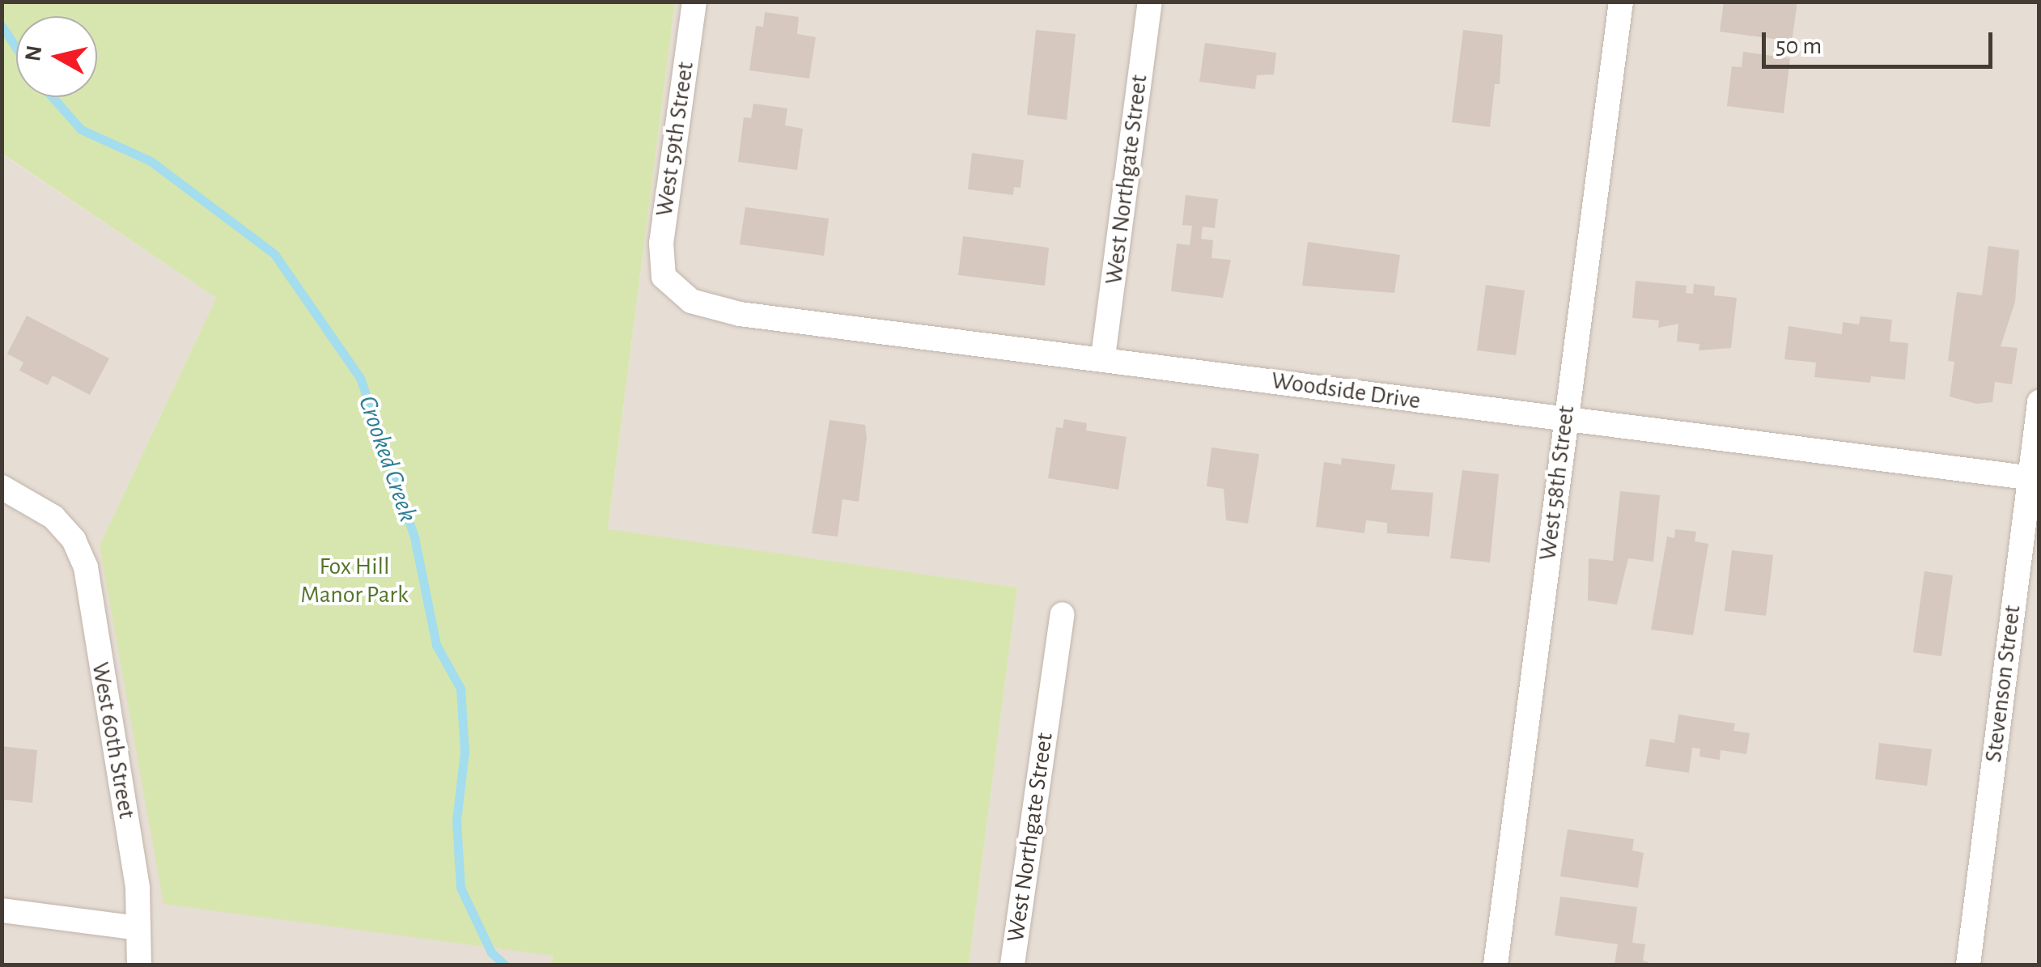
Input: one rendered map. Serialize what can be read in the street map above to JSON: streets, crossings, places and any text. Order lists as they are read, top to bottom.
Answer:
{
  "streets": {
    "street": [
      "West 59th Street",
      "West Northgate Street",
      "Woodside Drive",
      "West 58th Street",
      "Stevenson Street",
      "West 60th Street"
    ]
  },
  "crossings": [
    ["West 59th Street", "Woodside Drive"],
    ["West Northgate Street", "Woodside Drive"],
    ["Woodside Drive", "West 58th Street"],
    ["Woodside Drive", "Stevenson Street"]
  ],
  "water": ["Crooked Creek"],
  "parks": ["Fox Hill Manor Park"],
  "scale_bar": "50 m",
  "north": "left"
}
